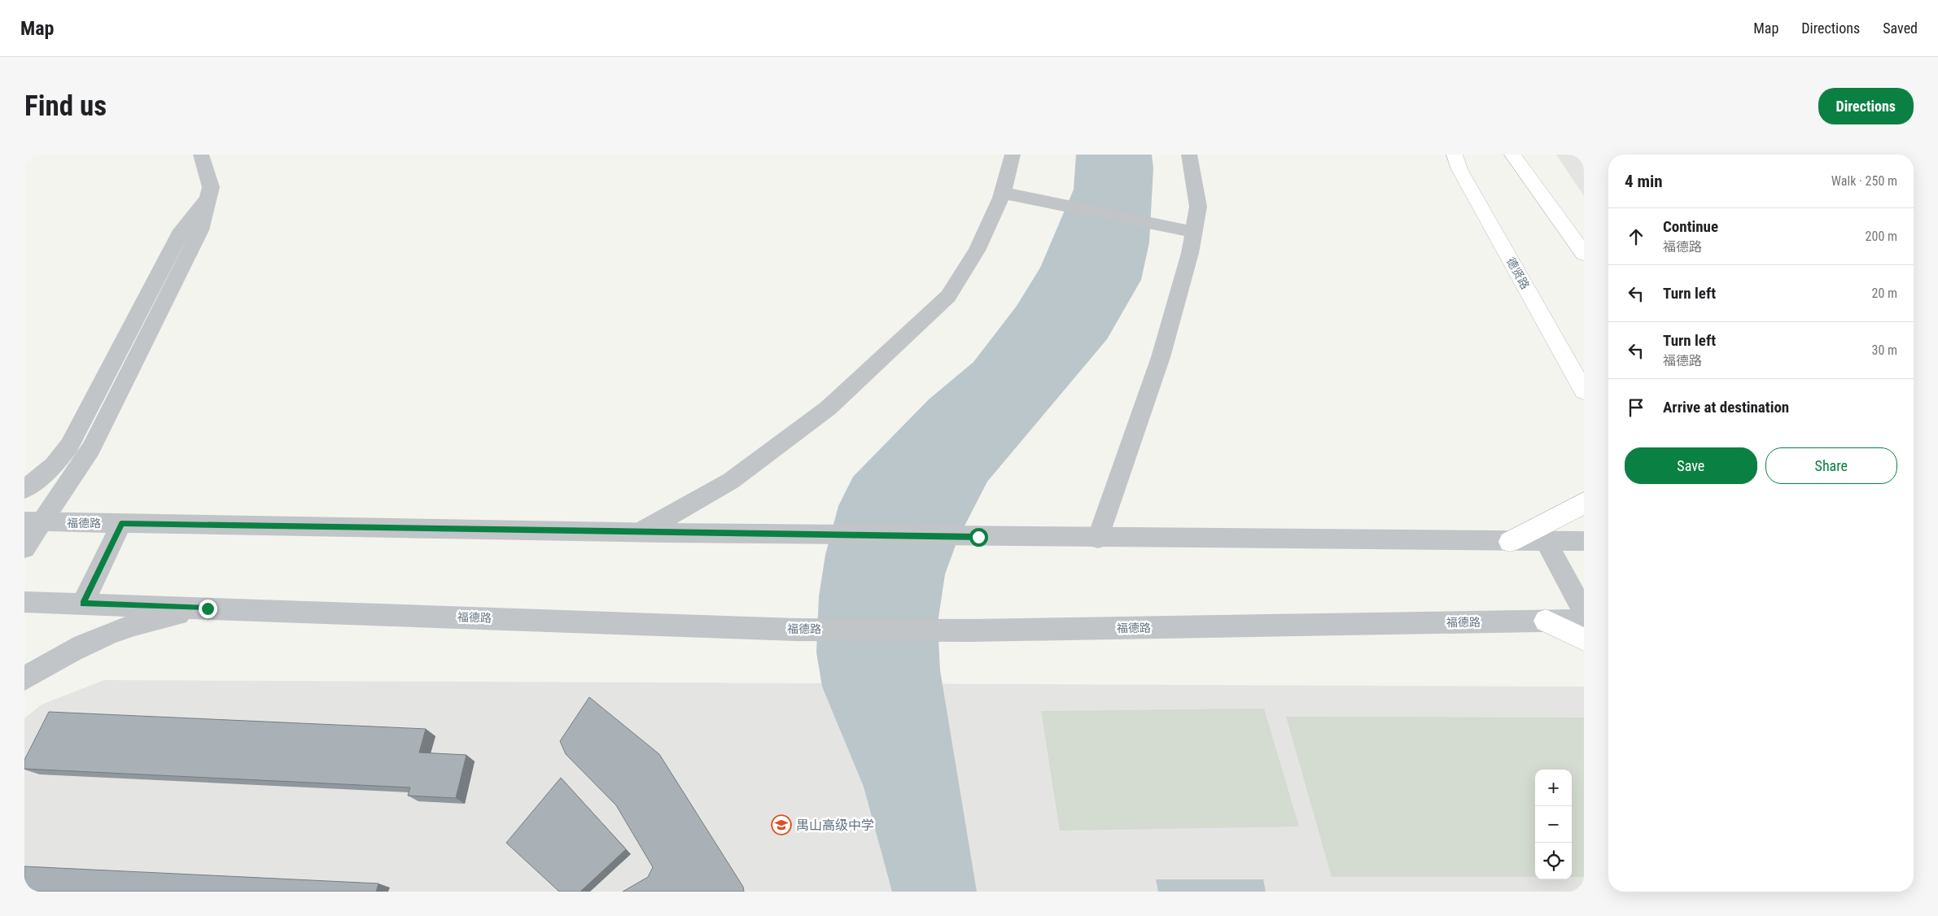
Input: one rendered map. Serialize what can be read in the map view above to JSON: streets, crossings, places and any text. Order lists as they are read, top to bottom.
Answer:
{
  "streets": {
    "main road": ["德贤路"],
    "street": ["福德路"]
  },
  "places": {
    "school or university": ["禺山高级中学"]
  },
  "page": {
    "header": "Map",
    "nav": ["Map", "Directions", "Saved"],
    "buttons": [
      "Directions",
      ["Save", "Share"]
    ],
    "title": "Find us",
    "heading": ["4 min", "Walk · 250 m"],
    "list": [
      ["Continue", "福德路", "200 m"],
      ["Turn left", "20 m"],
      ["Turn left", "福德路", "30 m"],
      "Arrive at destination"
    ],
    "map_buttons": ["+", "−"]
  }
}
